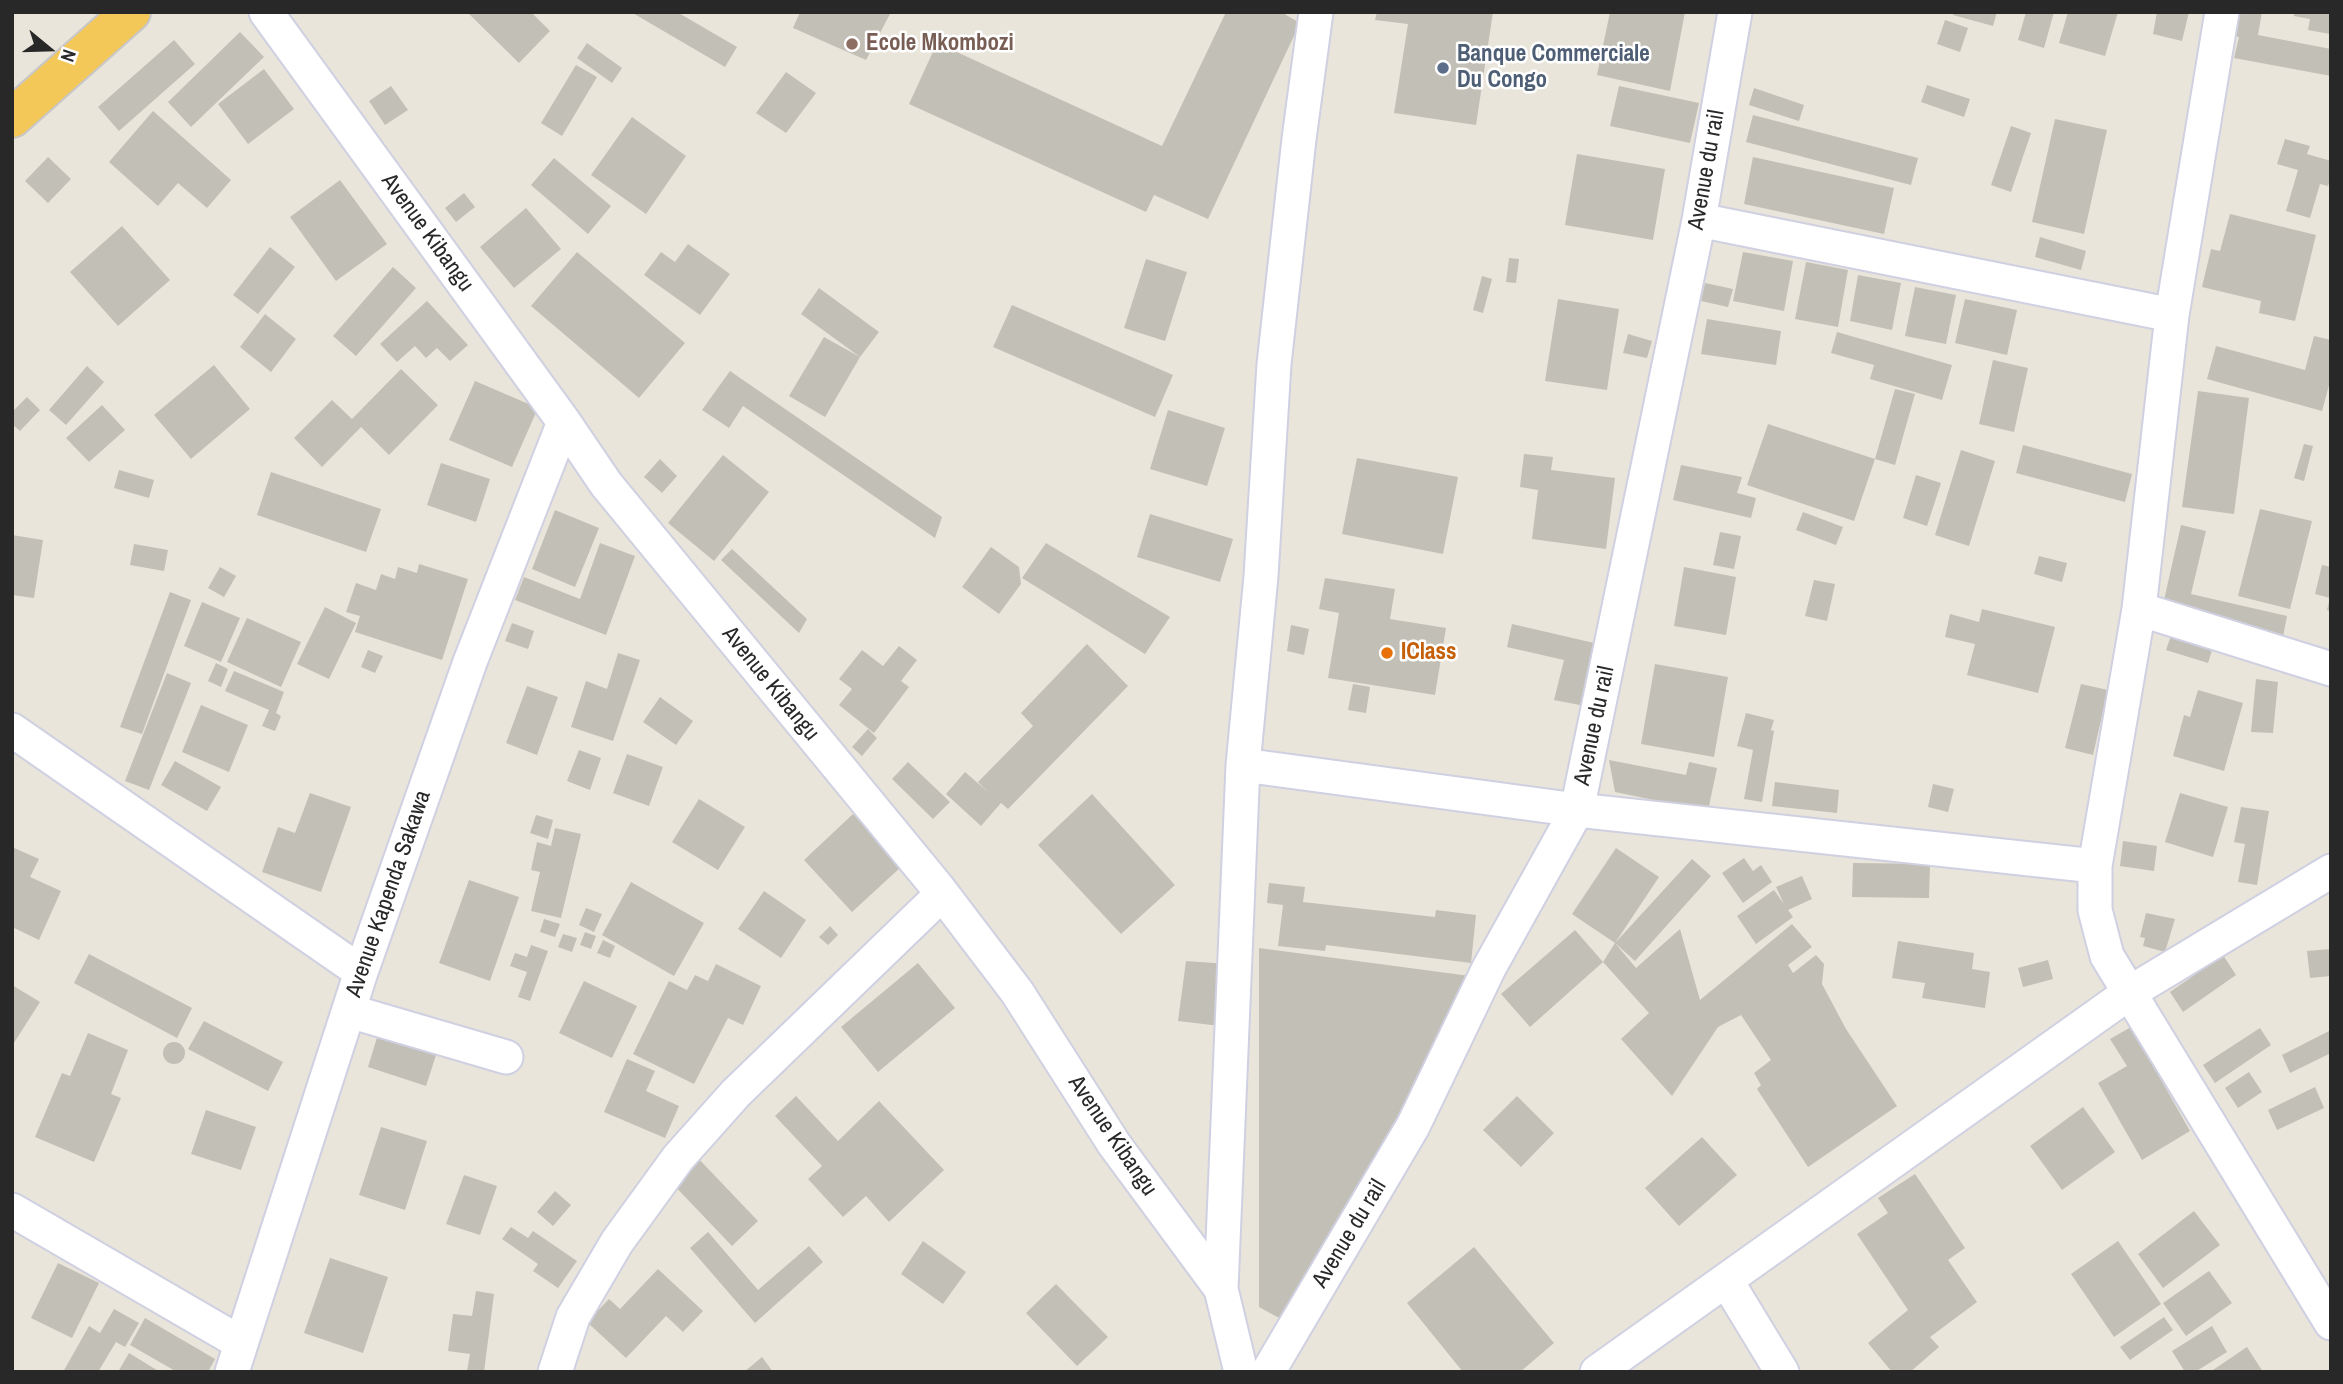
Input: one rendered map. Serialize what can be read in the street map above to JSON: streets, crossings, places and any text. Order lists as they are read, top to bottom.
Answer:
{
  "streets": {
    "street": ["Avenue du rail", "Avenue Kibangu", "Avenue Kapenda Sakawa"]
  },
  "crossings": [
    ["Avenue Kibangu", "Avenue Kapenda Sakawa"]
  ],
  "places": ["Ecole Mkombozi", "Banque Commerciale Du Congo", "IClass"],
  "north": "right"
}
